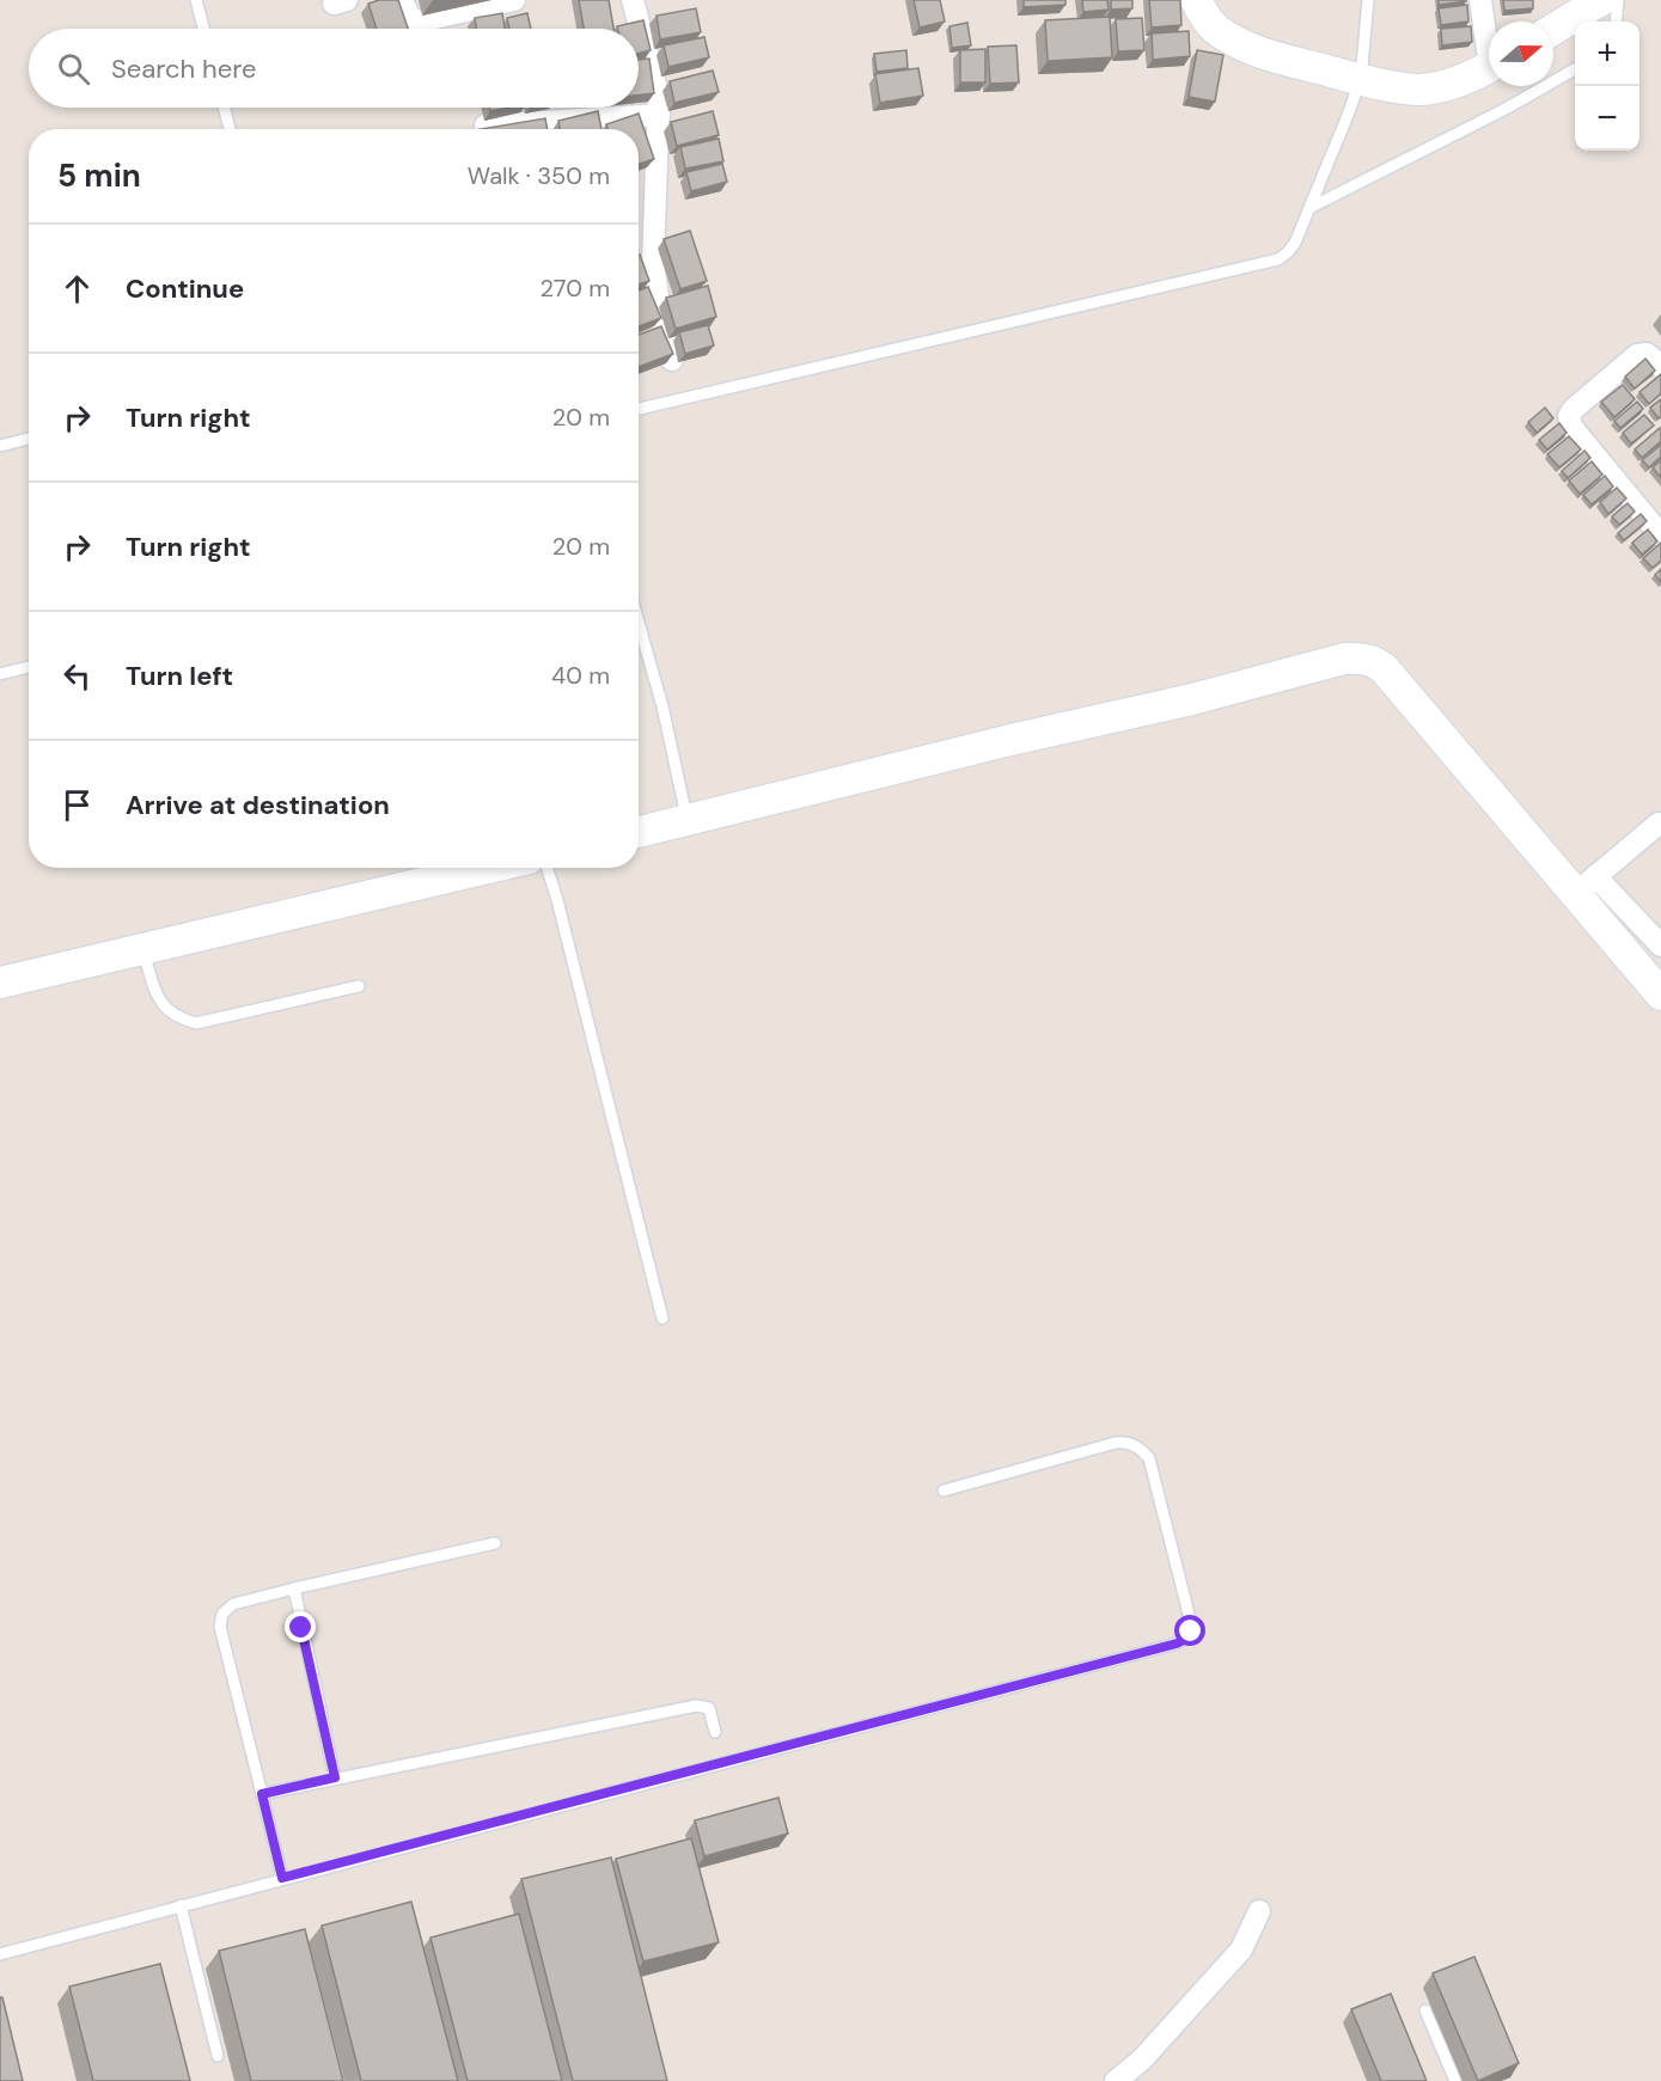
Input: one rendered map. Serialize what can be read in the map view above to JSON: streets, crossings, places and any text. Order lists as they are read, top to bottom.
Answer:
{
  "north": "right",
  "page": {
    "map_buttons": ["+", "−"],
    "search": "Search here",
    "heading": ["5 min", "Walk · 350 m"],
    "list": [
      ["Continue", "270 m"],
      ["Turn right", "20 m"],
      ["Turn right", "20 m"],
      ["Turn left", "40 m"],
      "Arrive at destination"
    ]
  }
}
